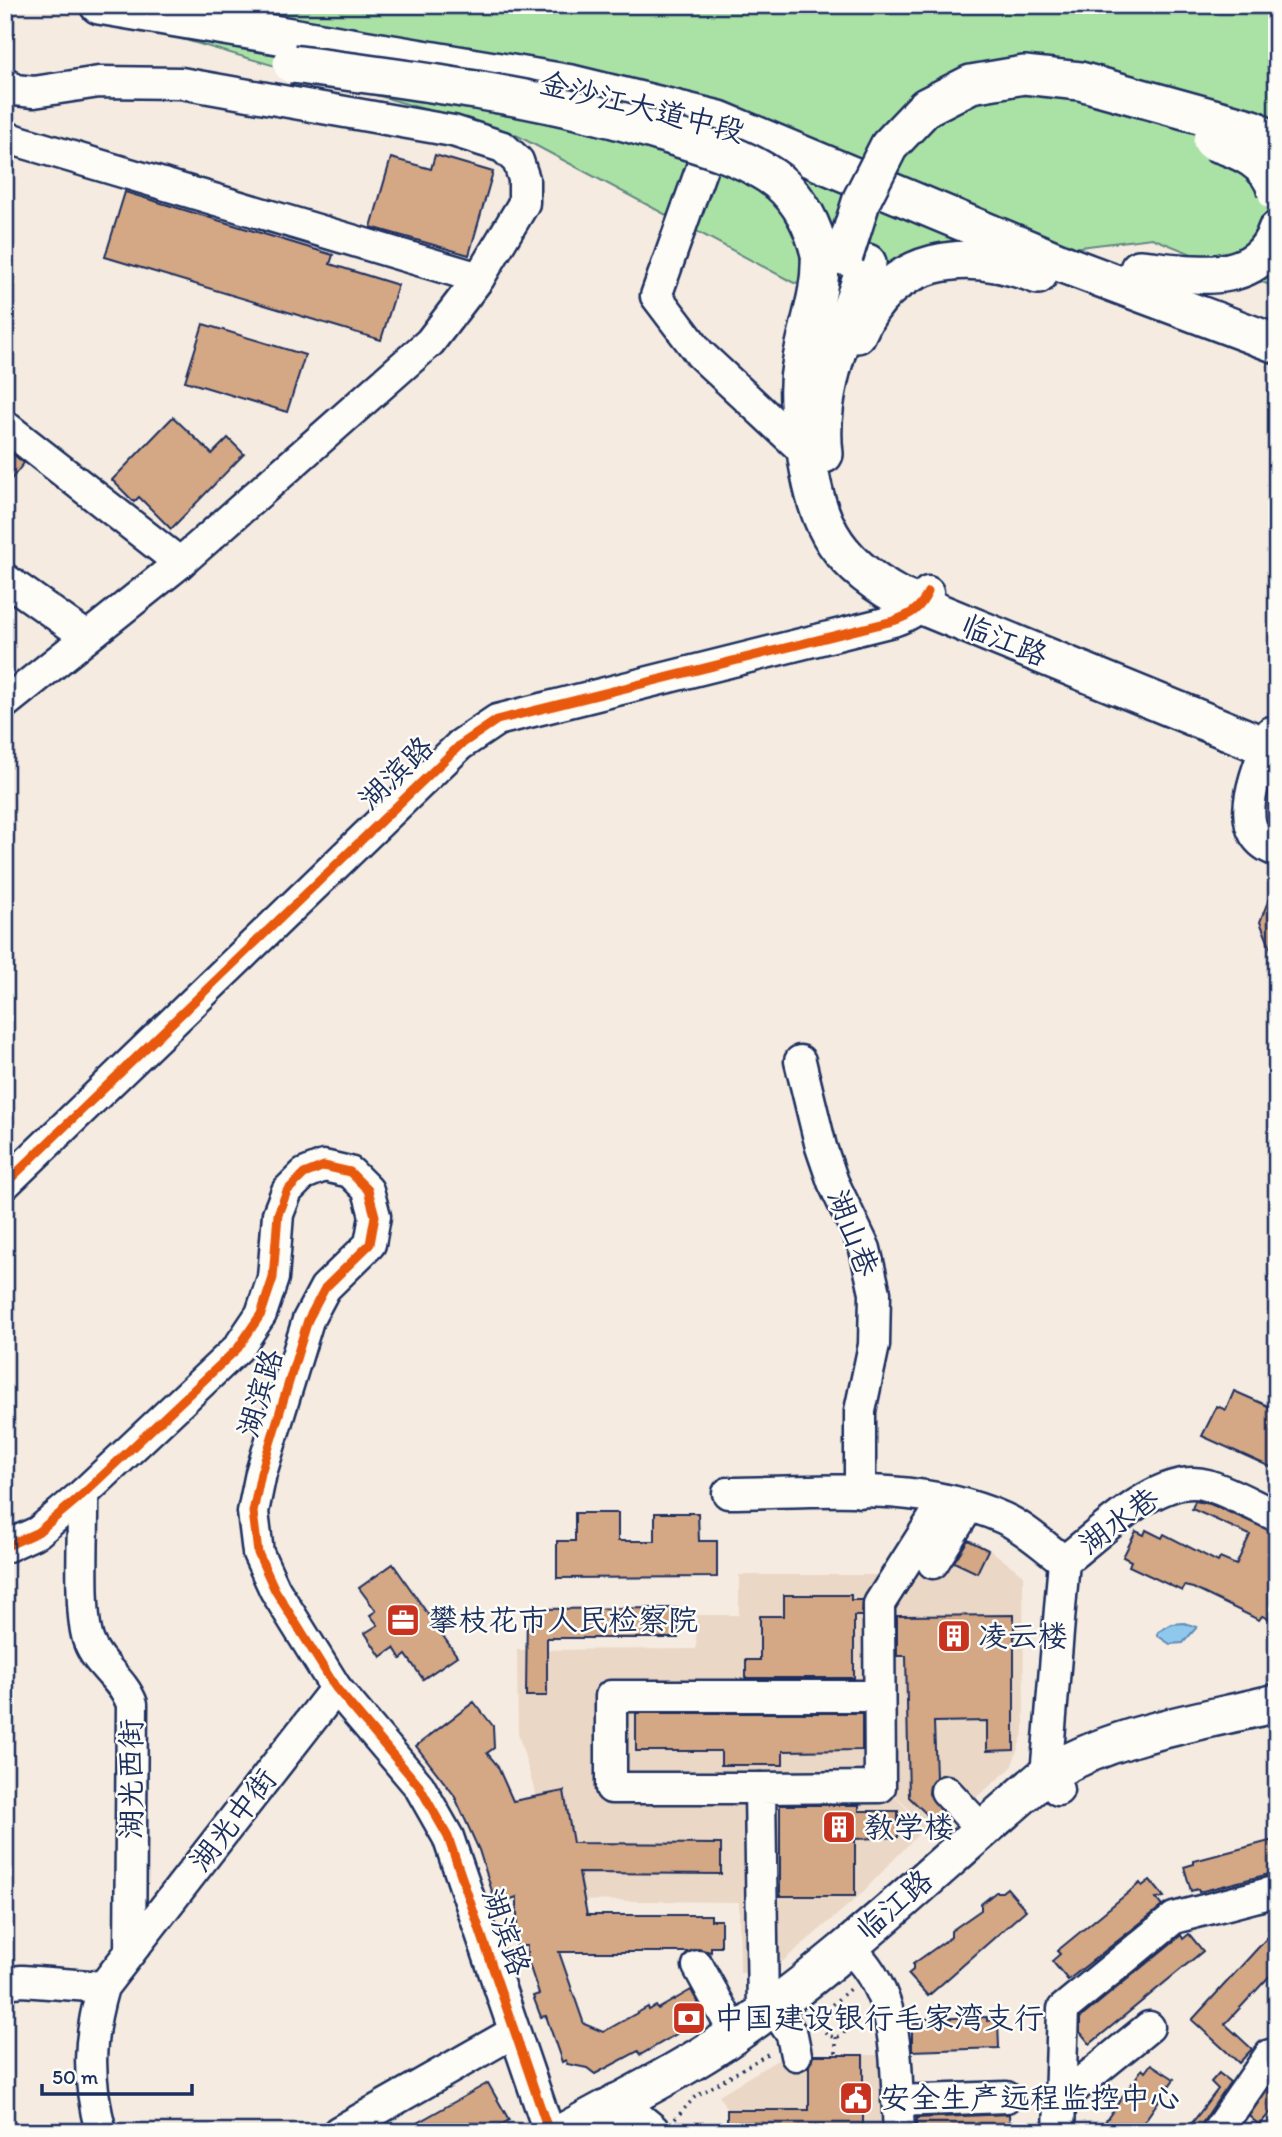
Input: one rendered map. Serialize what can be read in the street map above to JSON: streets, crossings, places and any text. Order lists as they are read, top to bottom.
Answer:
{
  "streets": {
    "main road": ["金沙江大道中段", "临江路"],
    "street": [
      "湖滨路",
      "湖山巷",
      "湖水巷",
      "湖光西街",
      "湖光中街"
    ]
  },
  "crossings": [
    ["临江路", "湖滨路"],
    ["临江路", "湖水巷"],
    ["湖滨路", "湖光西街"],
    ["湖滨路", "湖光中街"],
    ["湖光西街", "湖光中街"]
  ],
  "places": {
    "office": ["攀枝花市人民检察院"],
    "building": ["凌云楼", "教学楼"],
    "bank": ["中国建设银行毛家湾支行"],
    "public building": ["安全生产远程监控中心"]
  },
  "scale_bar": "50 m"
}
